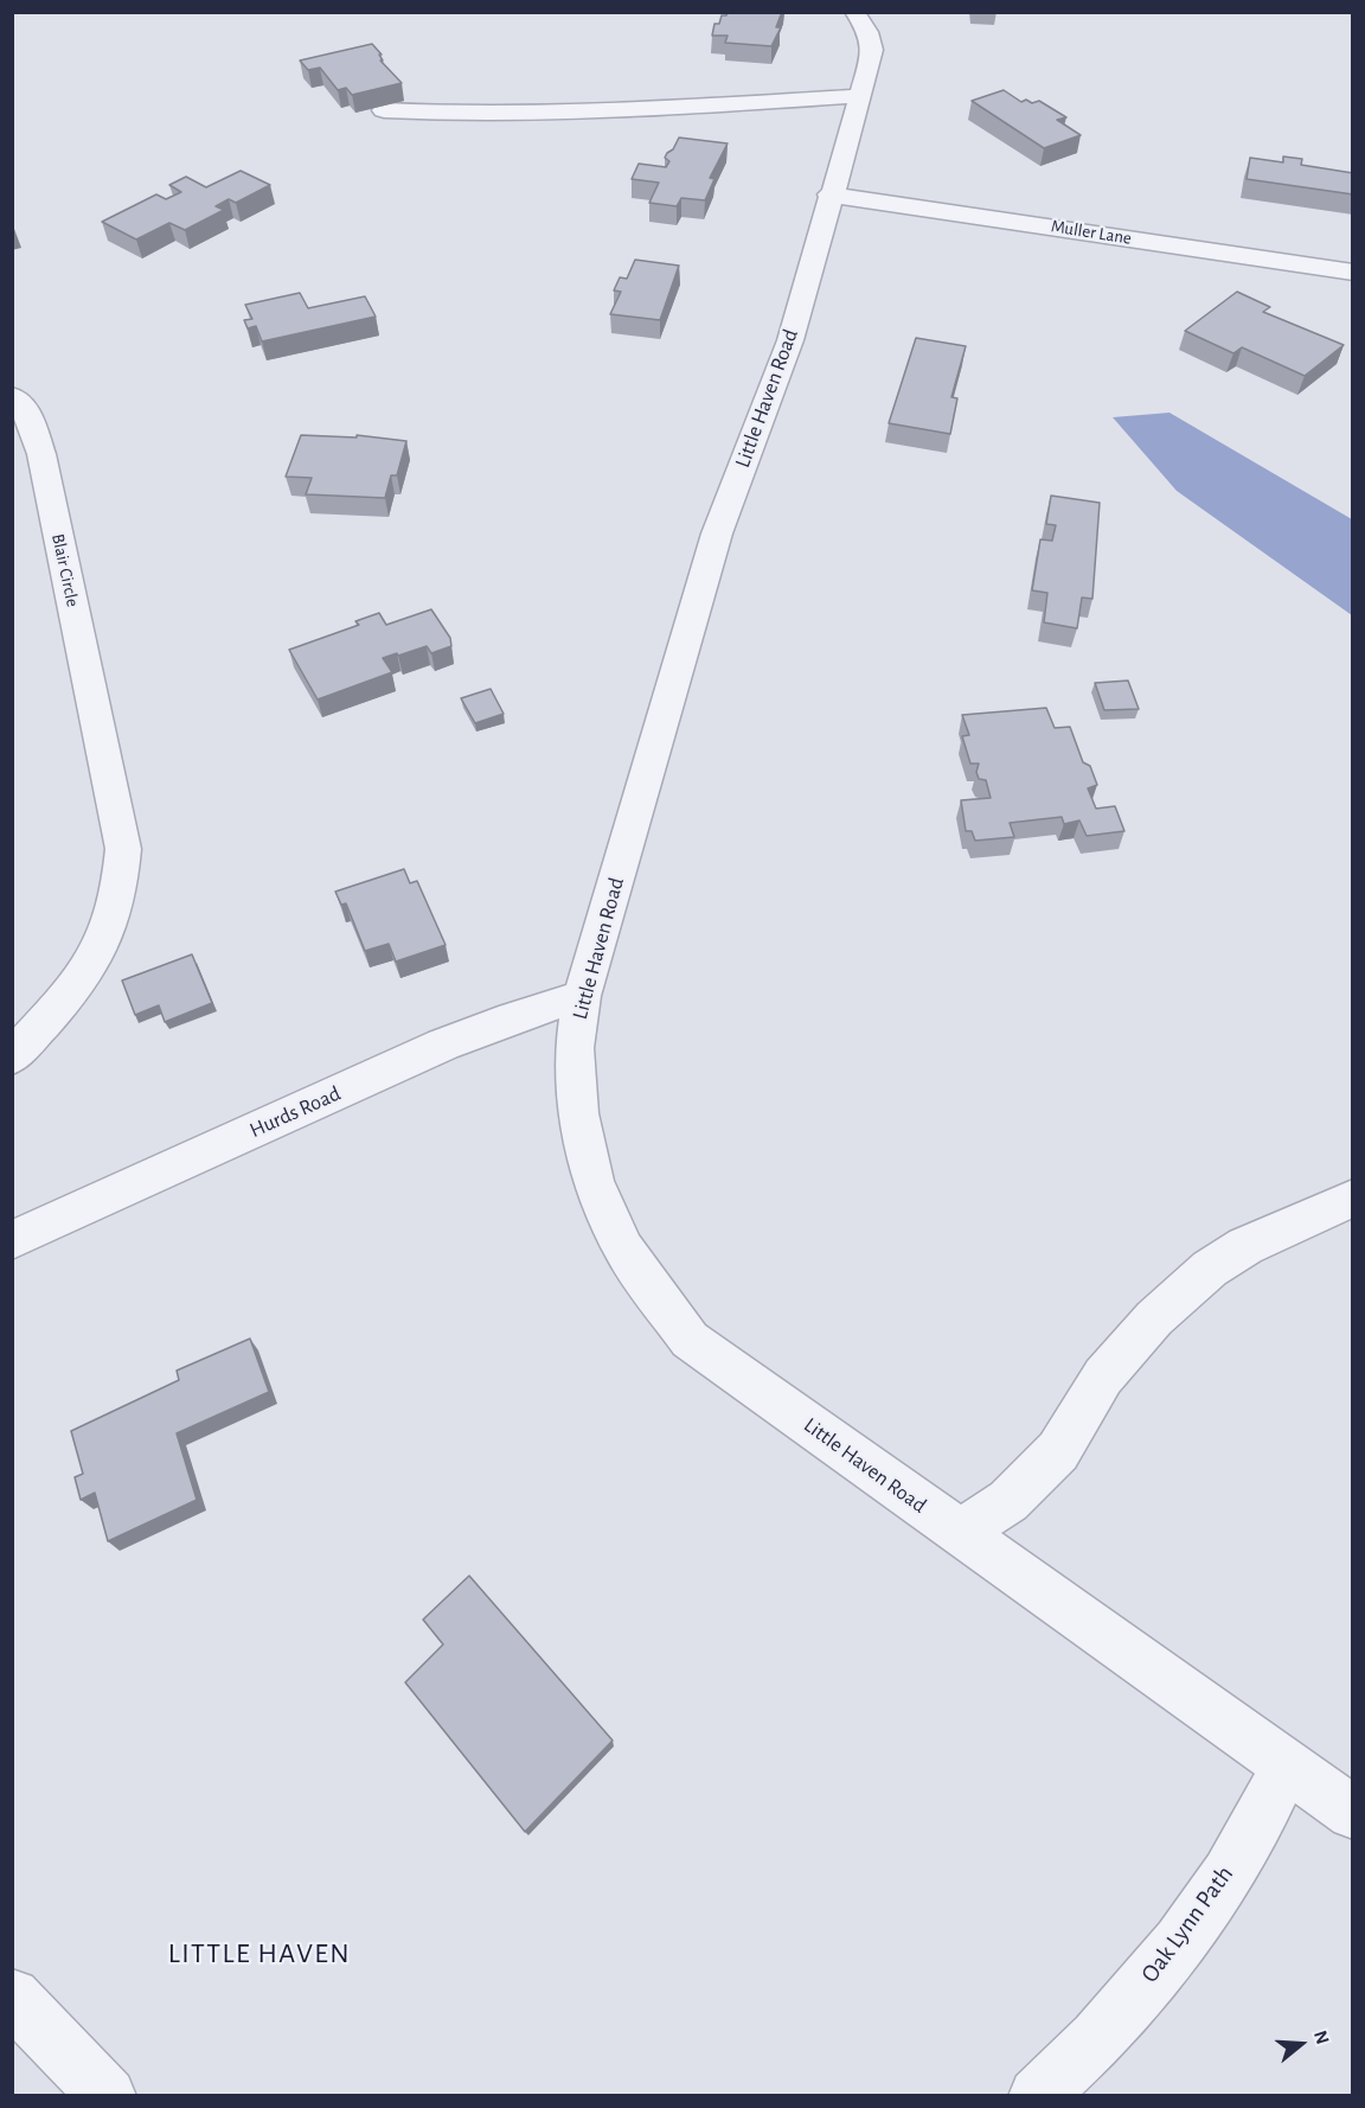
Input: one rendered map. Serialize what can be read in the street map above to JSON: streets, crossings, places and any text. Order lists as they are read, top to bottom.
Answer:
{
  "streets": {
    "street": [
      "Muller Lane",
      "Little Haven Road",
      "Blair Circle",
      "Hurds Road",
      "Oak Lynn Path"
    ]
  },
  "crossings": [
    ["Muller Lane", "Little Haven Road"],
    ["Little Haven Road", "Hurds Road"],
    ["Little Haven Road", "Oak Lynn Path"]
  ],
  "districts": ["LITTLE HAVEN"],
  "north": "right"
}
